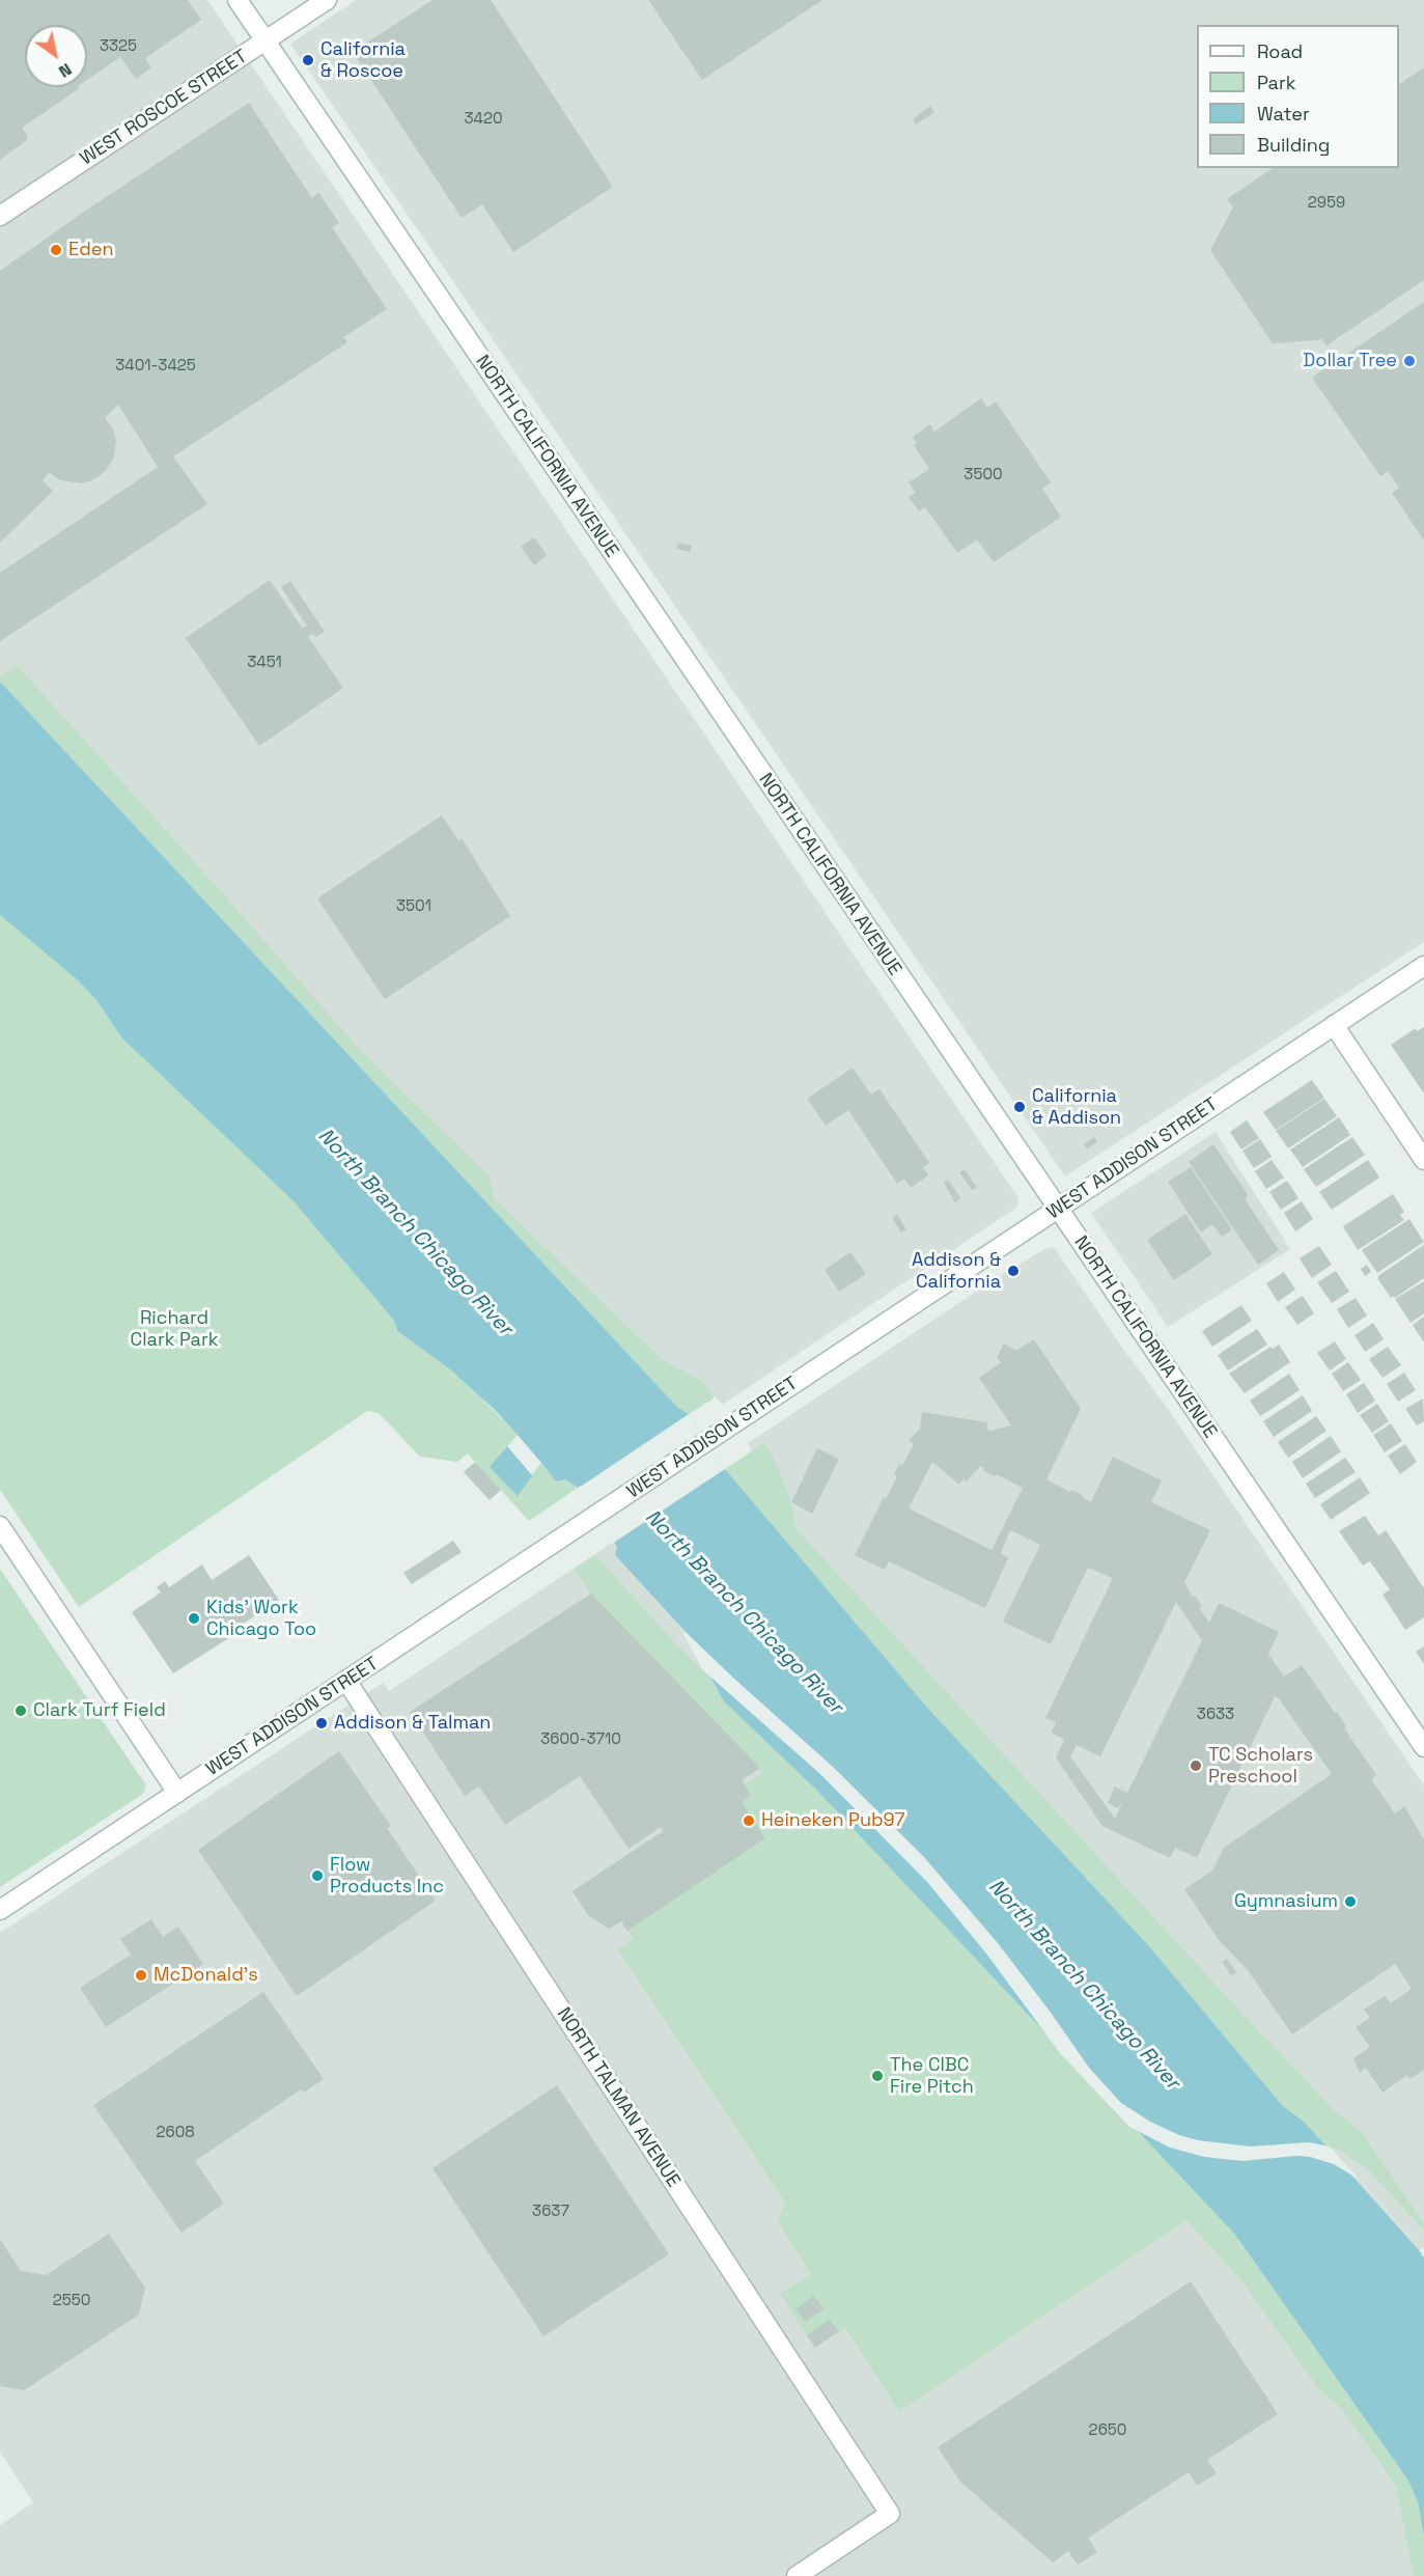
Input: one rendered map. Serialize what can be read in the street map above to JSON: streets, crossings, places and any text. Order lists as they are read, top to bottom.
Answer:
{
  "streets": {
    "street": [
      "WEST ROSCOE STREET",
      "NORTH CALIFORNIA AVENUE",
      "WEST ADDISON STREET",
      "NORTH TALMAN AVENUE"
    ]
  },
  "crossings": [
    ["WEST ROSCOE STREET", "NORTH CALIFORNIA AVENUE"],
    ["NORTH CALIFORNIA AVENUE", "WEST ADDISON STREET"],
    ["WEST ADDISON STREET", "NORTH TALMAN AVENUE"]
  ],
  "water": ["North Branch Chicago River"],
  "parks": ["Richard Clark Park"],
  "places": [
    "California & Roscoe",
    "Eden",
    "Dollar Tree",
    "California & Addison",
    "Addison & California",
    "Kids' Work Chicago Too",
    "Clark Turf Field",
    "Addison & Talman",
    "TC Scholars Preschool",
    "Heineken Pub97",
    "Flow Products Inc",
    "Gymnasium",
    "McDonald's",
    "The CIBC Fire Pitch"
  ],
  "house_numbers": [
    "3325",
    "3420",
    "2959",
    "3401-3425",
    "3500",
    "3451",
    "3501",
    "3633",
    "3600-3710",
    "2608",
    "3637",
    "2550",
    "2650"
  ],
  "legend": [
    "Road",
    "Park",
    "Water",
    "Building"
  ],
  "north": "bottom right"
}
